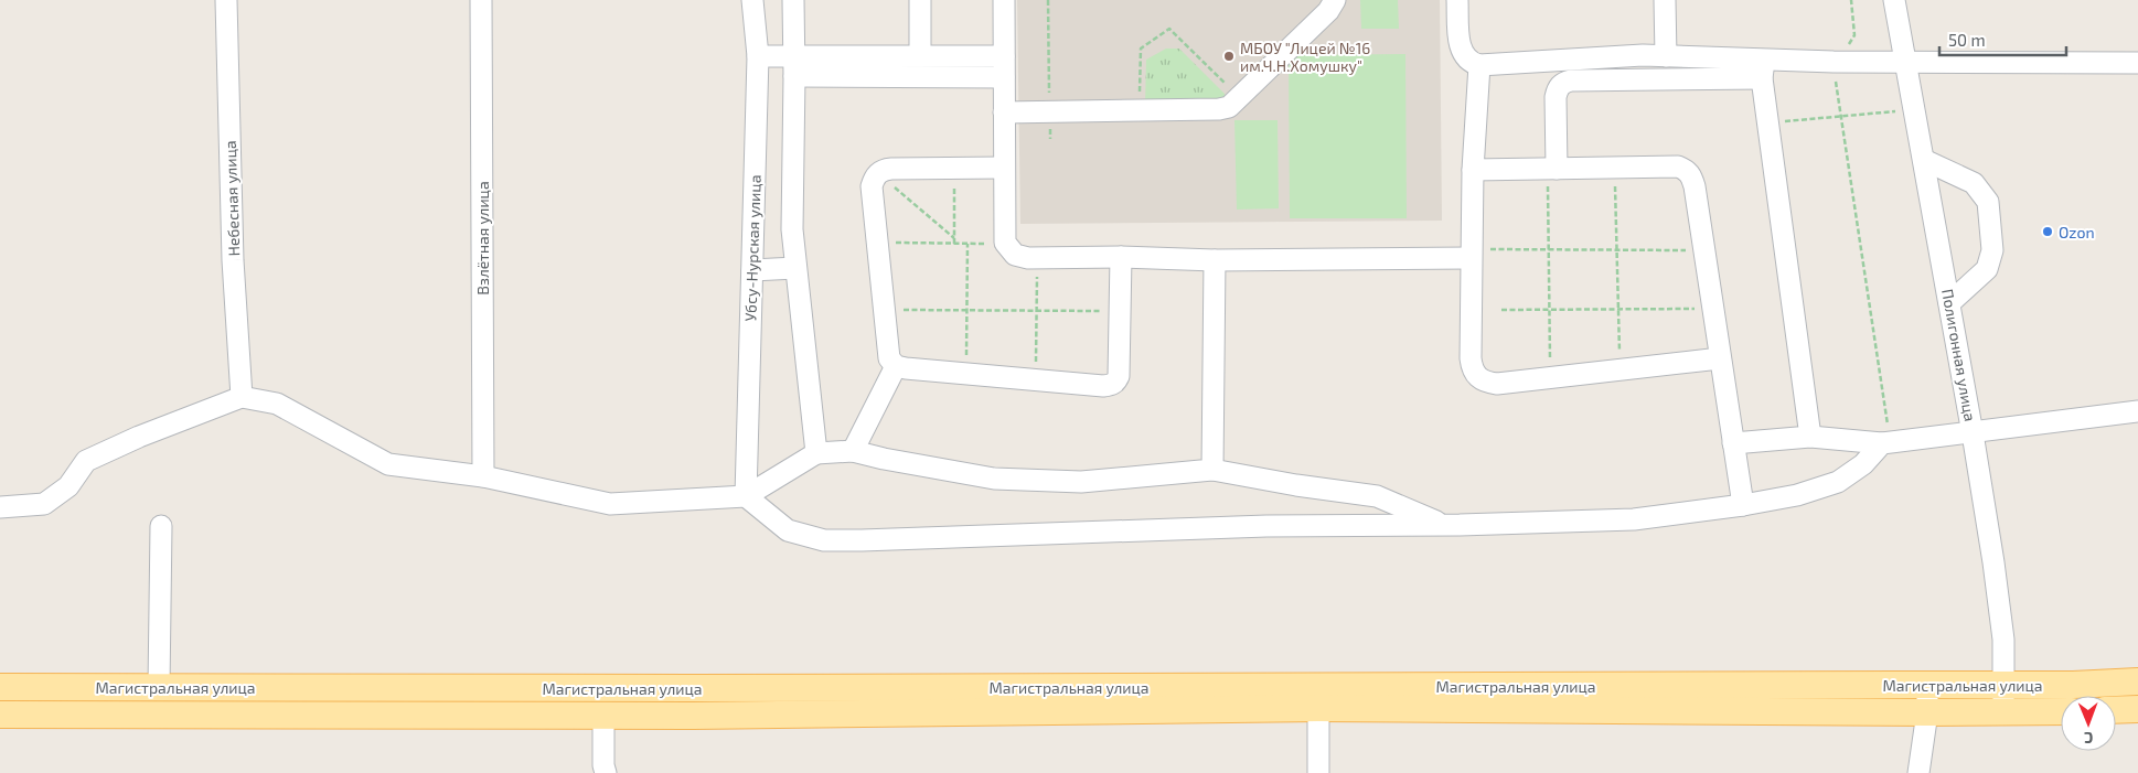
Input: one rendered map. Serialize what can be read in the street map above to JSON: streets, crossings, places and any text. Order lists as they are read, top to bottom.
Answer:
{
  "streets": {
    "main road": ["Магистральная улица"],
    "street": [
      "Небесная улица",
      "Взлётная улица",
      "Убсу-Нурская улица",
      "Полигонная улица"
    ]
  },
  "crossings": [
    ["Полигонная улица", "Магистральная улица"]
  ],
  "places": ["МБОУ \"Лицей №16 им.Ч.Н.Хомушку\"", "Ozon"],
  "scale_bar": "50 m",
  "north": "bottom"
}
